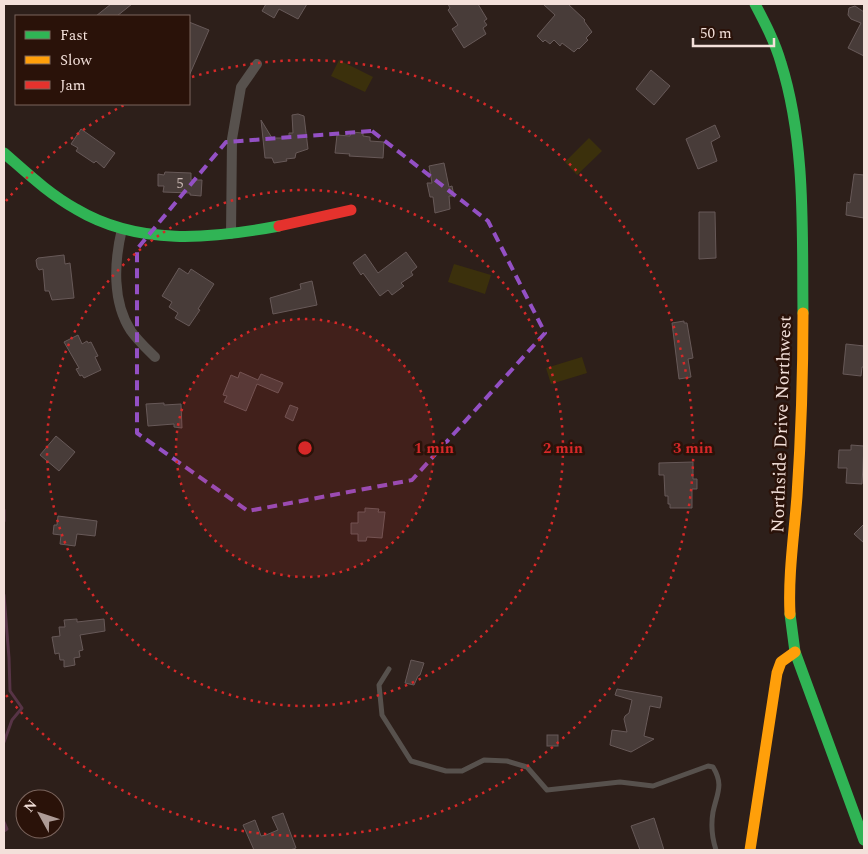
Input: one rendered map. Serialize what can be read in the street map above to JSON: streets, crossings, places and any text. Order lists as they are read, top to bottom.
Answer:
{
  "streets": {
    "main road": ["Northside Drive Northwest"]
  },
  "house_numbers": ["5"],
  "legend": ["Fast", "Slow", "Jam"],
  "scale_bar": "50 m",
  "north": "top left",
  "rings": ["1 min", "2 min", "3 min"]
}
